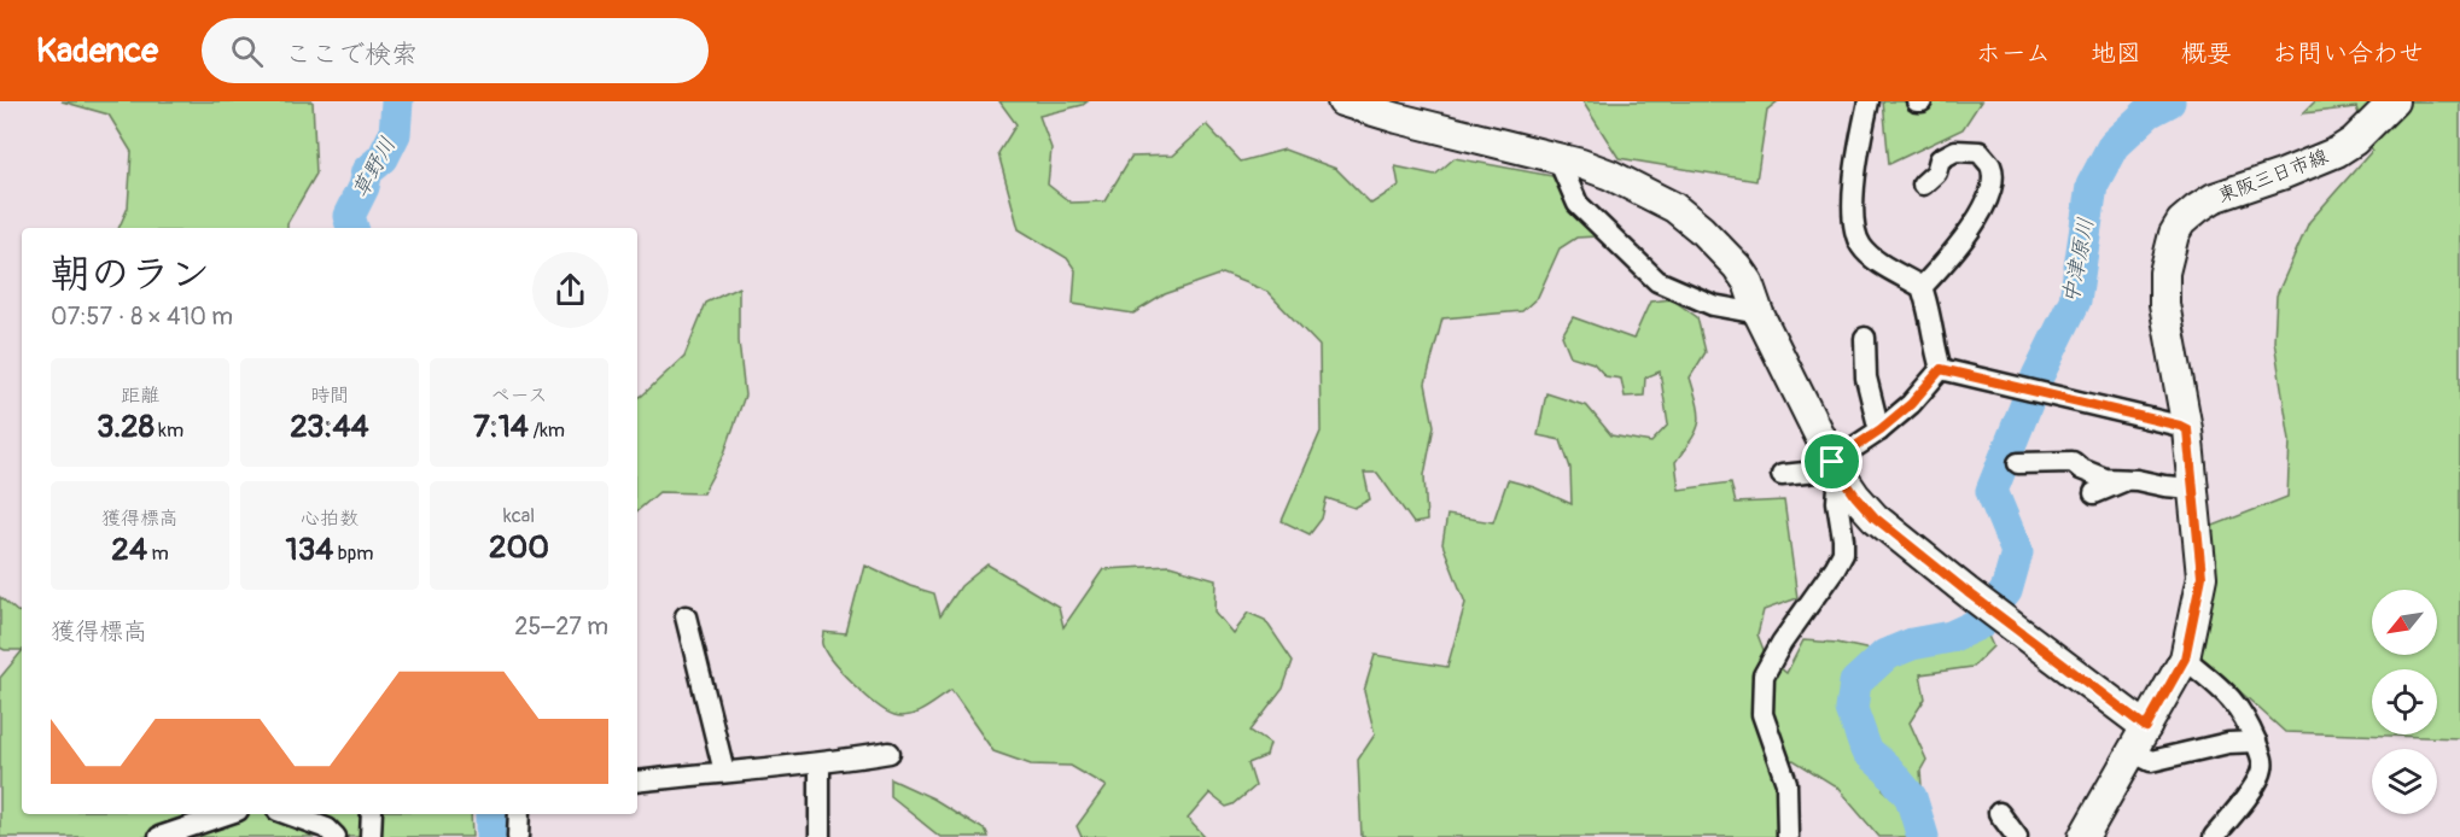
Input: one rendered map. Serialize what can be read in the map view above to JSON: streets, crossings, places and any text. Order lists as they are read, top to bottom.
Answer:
{
  "streets": {
    "street": ["東阪三日市線"]
  },
  "water": ["草野川", "中津原川"],
  "north": "bottom left",
  "page": {
    "header": "Kadence",
    "search": "ここで検索",
    "nav": [
      "ホーム",
      "地図",
      "概要",
      "お問い合わせ"
    ],
    "heading": ["朝のラン", "07:57 · 8 × 410 m"],
    "stats": [
      ["距離", "3.28 km"],
      ["時間", "23:44"],
      ["ペース", "7:14 /km"],
      ["獲得標高", "24 m"],
      ["心拍数", "134 bpm"],
      ["kcal", "200"]
    ],
    "chart": ["獲得標高", "25–27 m"]
  }
}
